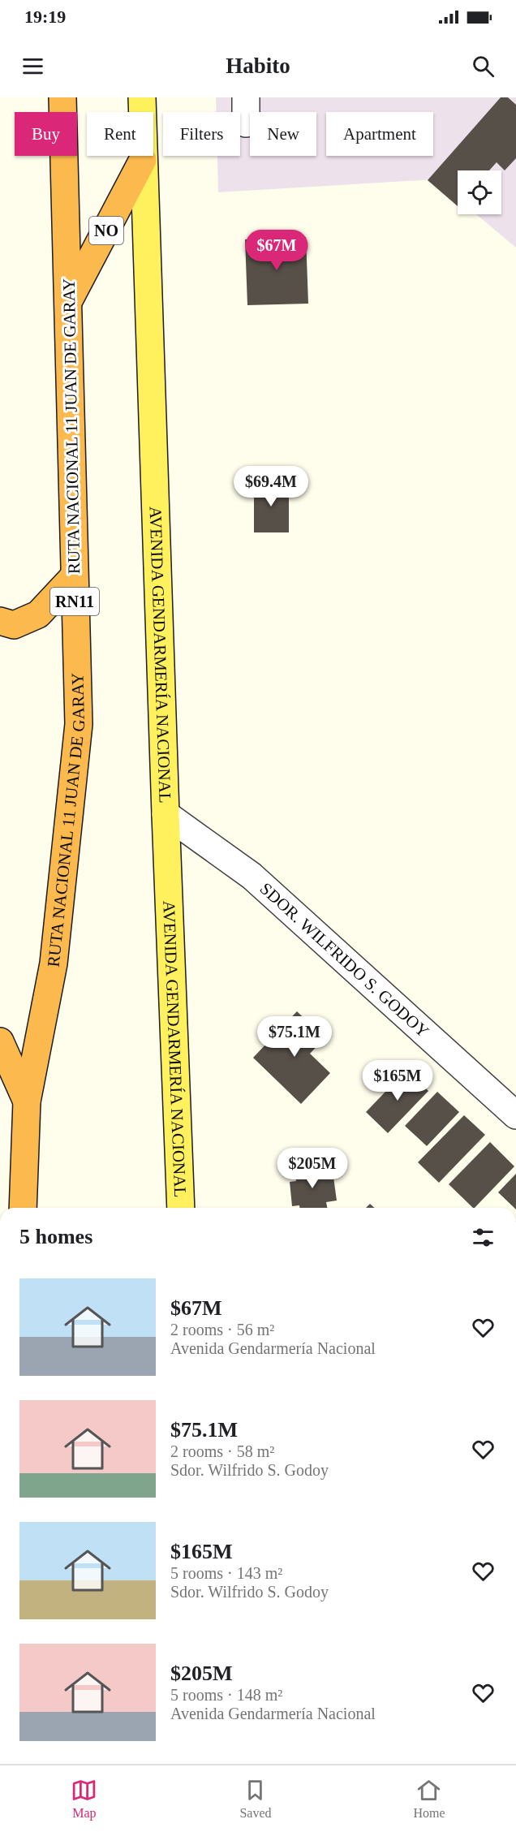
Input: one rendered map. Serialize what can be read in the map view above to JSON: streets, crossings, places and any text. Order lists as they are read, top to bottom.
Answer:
{
  "streets": {
    "highway": ["NO", "RUTA NACIONAL 11 JUAN DE GARAY", "RN11"],
    "main road": ["AVENIDA GENDARMERÍA NACIONAL"],
    "street": ["SDOR. WILFRIDO S. GODOY"]
  },
  "crossings": [
    ["NO", "RUTA NACIONAL 11 JUAN DE GARAY"],
    ["NO", "AVENIDA GENDARMERÍA NACIONAL"],
    ["AVENIDA GENDARMERÍA NACIONAL", "SDOR. WILFRIDO S. GODOY"]
  ],
  "page": {
    "status": "19:19",
    "header": "Habito",
    "chip": [
      "Buy",
      "Rent",
      "Filters",
      "New",
      "Apartment"
    ],
    "price": [
      "$67M",
      "$69.4M",
      "$75.1M",
      "$165M",
      "$205M"
    ],
    "heading": "5 homes",
    "list": [
      {
        "name": "$67M",
        "note": "2 rooms · 56 m² · Avenida Gendarmería Nacional"
      },
      {
        "name": "$75.1M",
        "note": "2 rooms · 58 m² · Sdor. Wilfrido S. Godoy"
      },
      {
        "name": "$165M",
        "note": "5 rooms · 143 m² · Sdor. Wilfrido S. Godoy"
      },
      {
        "name": "$205M",
        "note": "5 rooms · 148 m² · Avenida Gendarmería Nacional"
      }
    ],
    "tabs": ["Map", "Saved", "Home"]
  }
}
